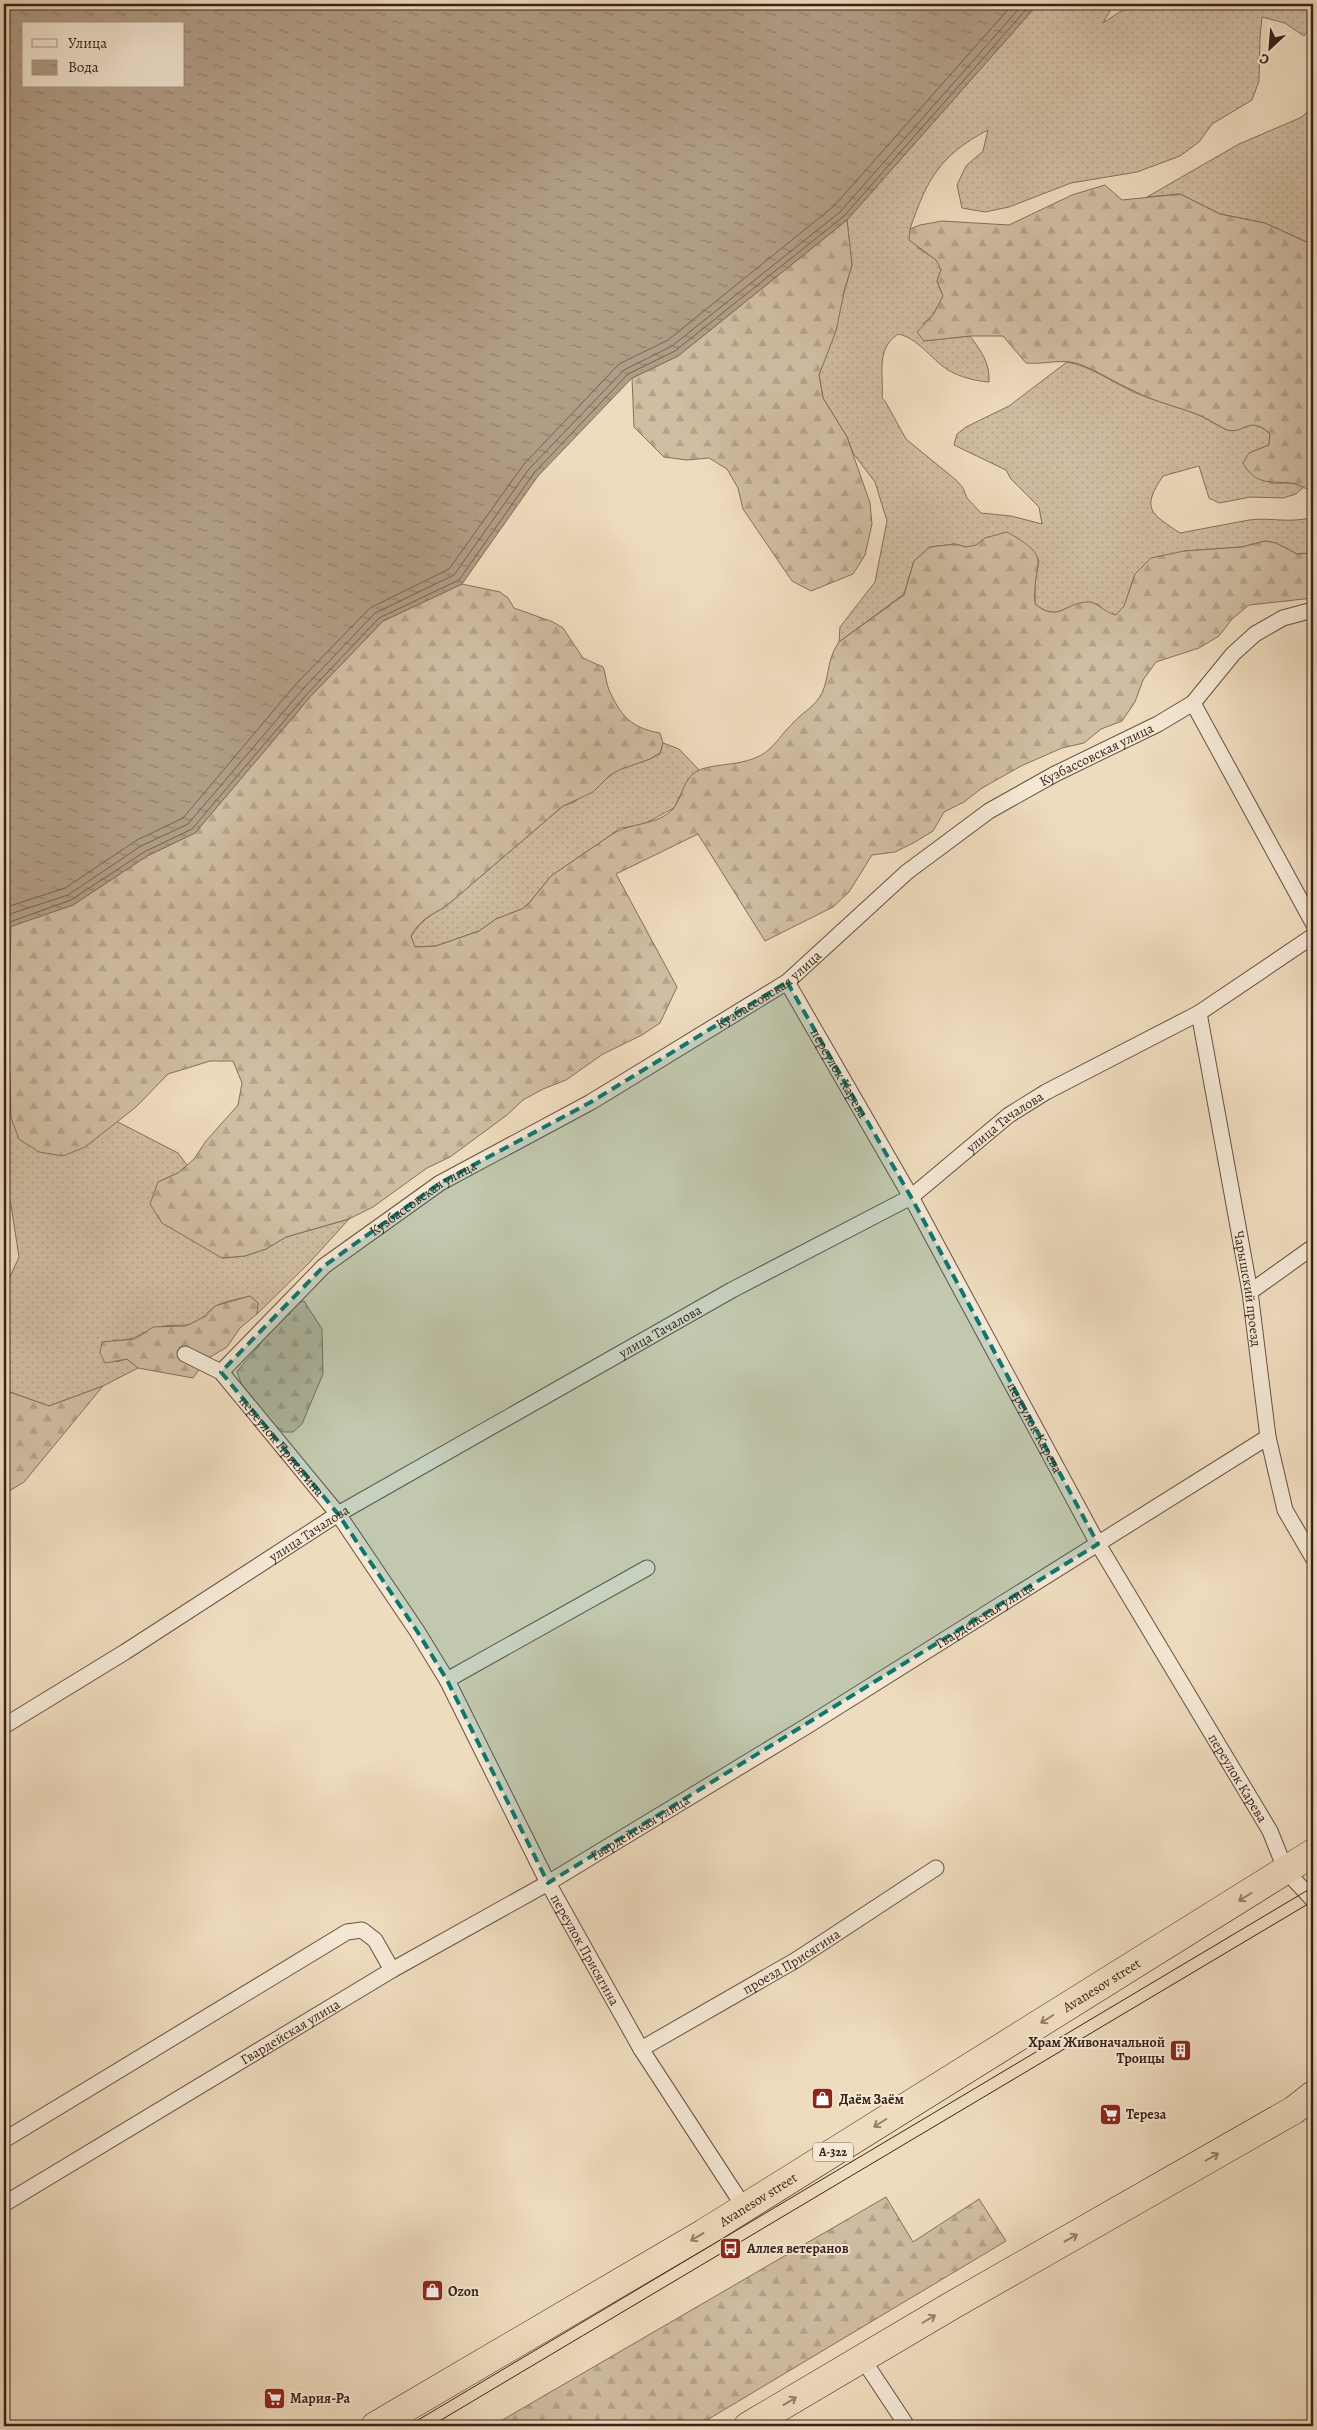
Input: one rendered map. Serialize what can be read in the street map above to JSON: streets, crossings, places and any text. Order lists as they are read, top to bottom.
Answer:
{
  "streets": {
    "highway": ["Avanesov street", "А-322"],
    "street": [
      "Кузбассовская улица",
      "переулок Карева",
      "улица Тачалова",
      "Чарышский проезд",
      "переулок Присягина",
      "Гвардейская улица",
      "проезд Присягина"
    ]
  },
  "crossings": [
    ["Кузбассовская улица", "переулок Карева"],
    ["Кузбассовская улица", "переулок Присягина"],
    ["переулок Карева", "улица Тачалова"],
    ["переулок Карева", "Гвардейская улица"],
    ["переулок Карева", "Avanesov street"],
    ["улица Тачалова", "Чарышский проезд"],
    ["улица Тачалова", "переулок Присягина"],
    ["Чарышский проезд", "Гвардейская улица"],
    ["переулок Присягина", "Гвардейская улица"],
    ["переулок Присягина", "проезд Присягина"],
    ["переулок Присягина", "Avanesov street"]
  ],
  "places": {
    "building": ["Храм Живоначальной Троицы"],
    "shop": ["Даём Заём", "Ozon"],
    "supermarket": ["Тереза", "Мария-Ра"],
    "bus stop": ["Аллея ветеранов"]
  },
  "legend": ["Улица", "Вода"],
  "north": "bottom left"
}
